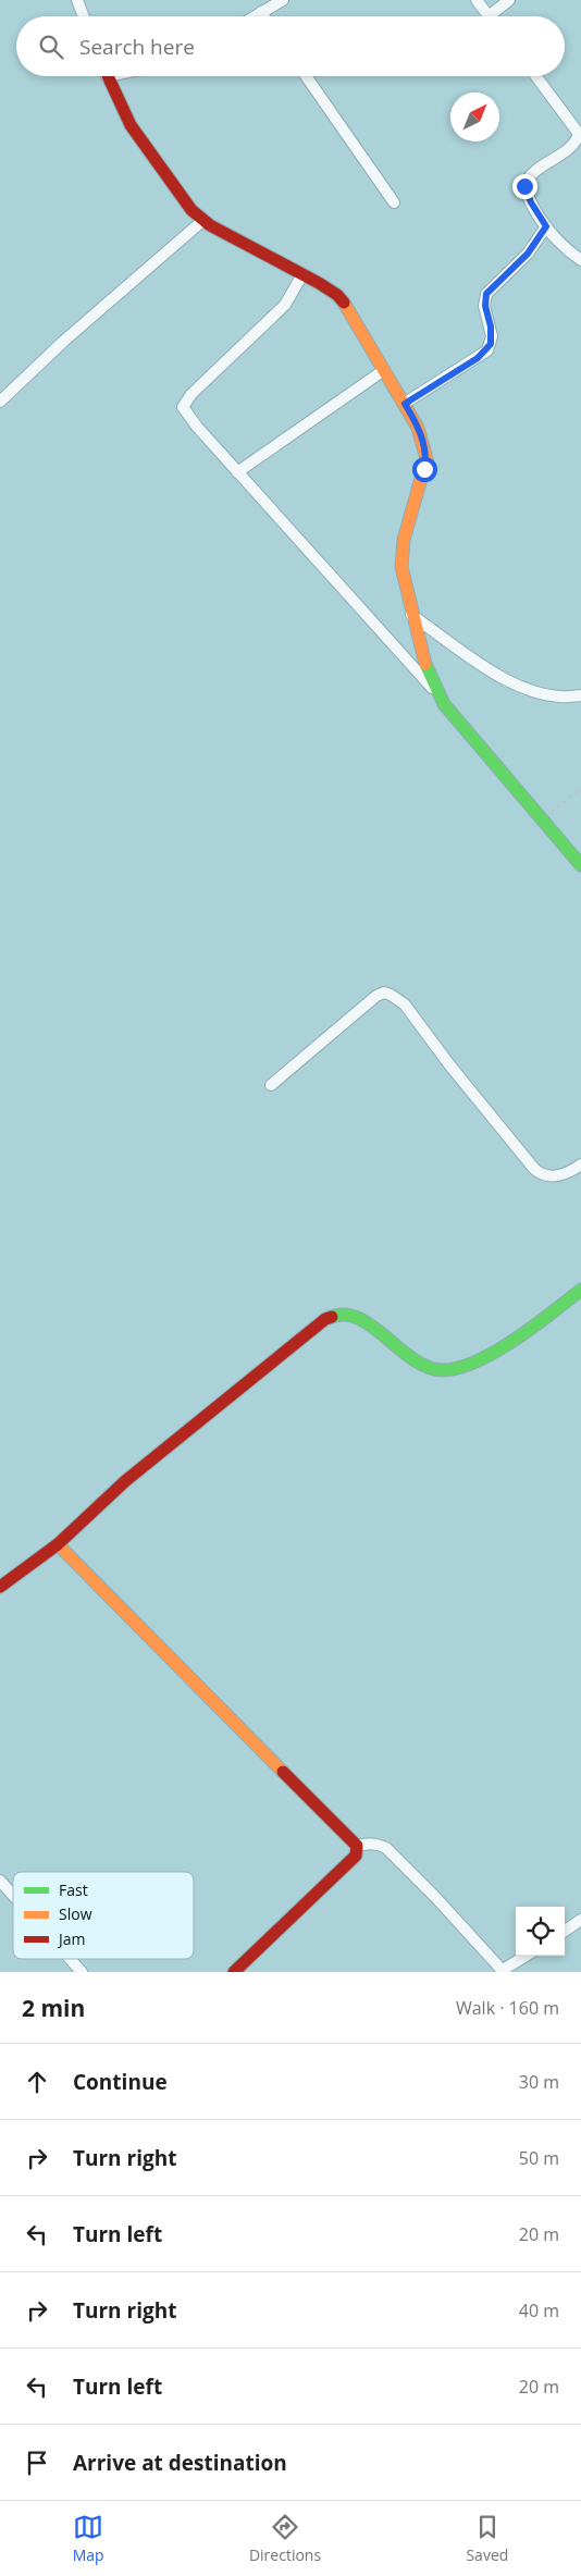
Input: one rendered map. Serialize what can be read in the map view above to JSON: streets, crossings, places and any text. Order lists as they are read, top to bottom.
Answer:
{
  "legend": ["Fast", "Slow", "Jam"],
  "north": "top right",
  "page": {
    "search": "Search here",
    "heading": ["2 min", "Walk · 160 m"],
    "list": [
      ["Continue", "30 m"],
      ["Turn right", "50 m"],
      ["Turn left", "20 m"],
      ["Turn right", "40 m"],
      ["Turn left", "20 m"],
      "Arrive at destination"
    ],
    "nav": ["Map", "Directions", "Saved"]
  }
}
